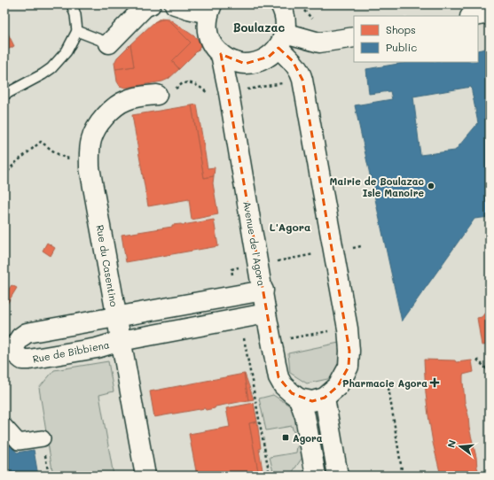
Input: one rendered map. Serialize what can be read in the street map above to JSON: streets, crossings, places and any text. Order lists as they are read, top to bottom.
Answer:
{
  "streets": {
    "street": ["Avenue de l'Agora", "Rue du Casentino", "Rue de Bibbiena"]
  },
  "crossings": [
    ["Avenue de l'Agora", "Rue de Bibbiena"],
    ["Rue du Casentino", "Rue de Bibbiena"]
  ],
  "districts": ["Boulazac", "L'Agora"],
  "places": {
    "other": ["Mairie de Boulazac Isle Manoire"],
    "health": ["Pharmacie Agora"],
    "transit": ["Agora"]
  },
  "legend": ["Shops", "Public"],
  "north": "left"
}
